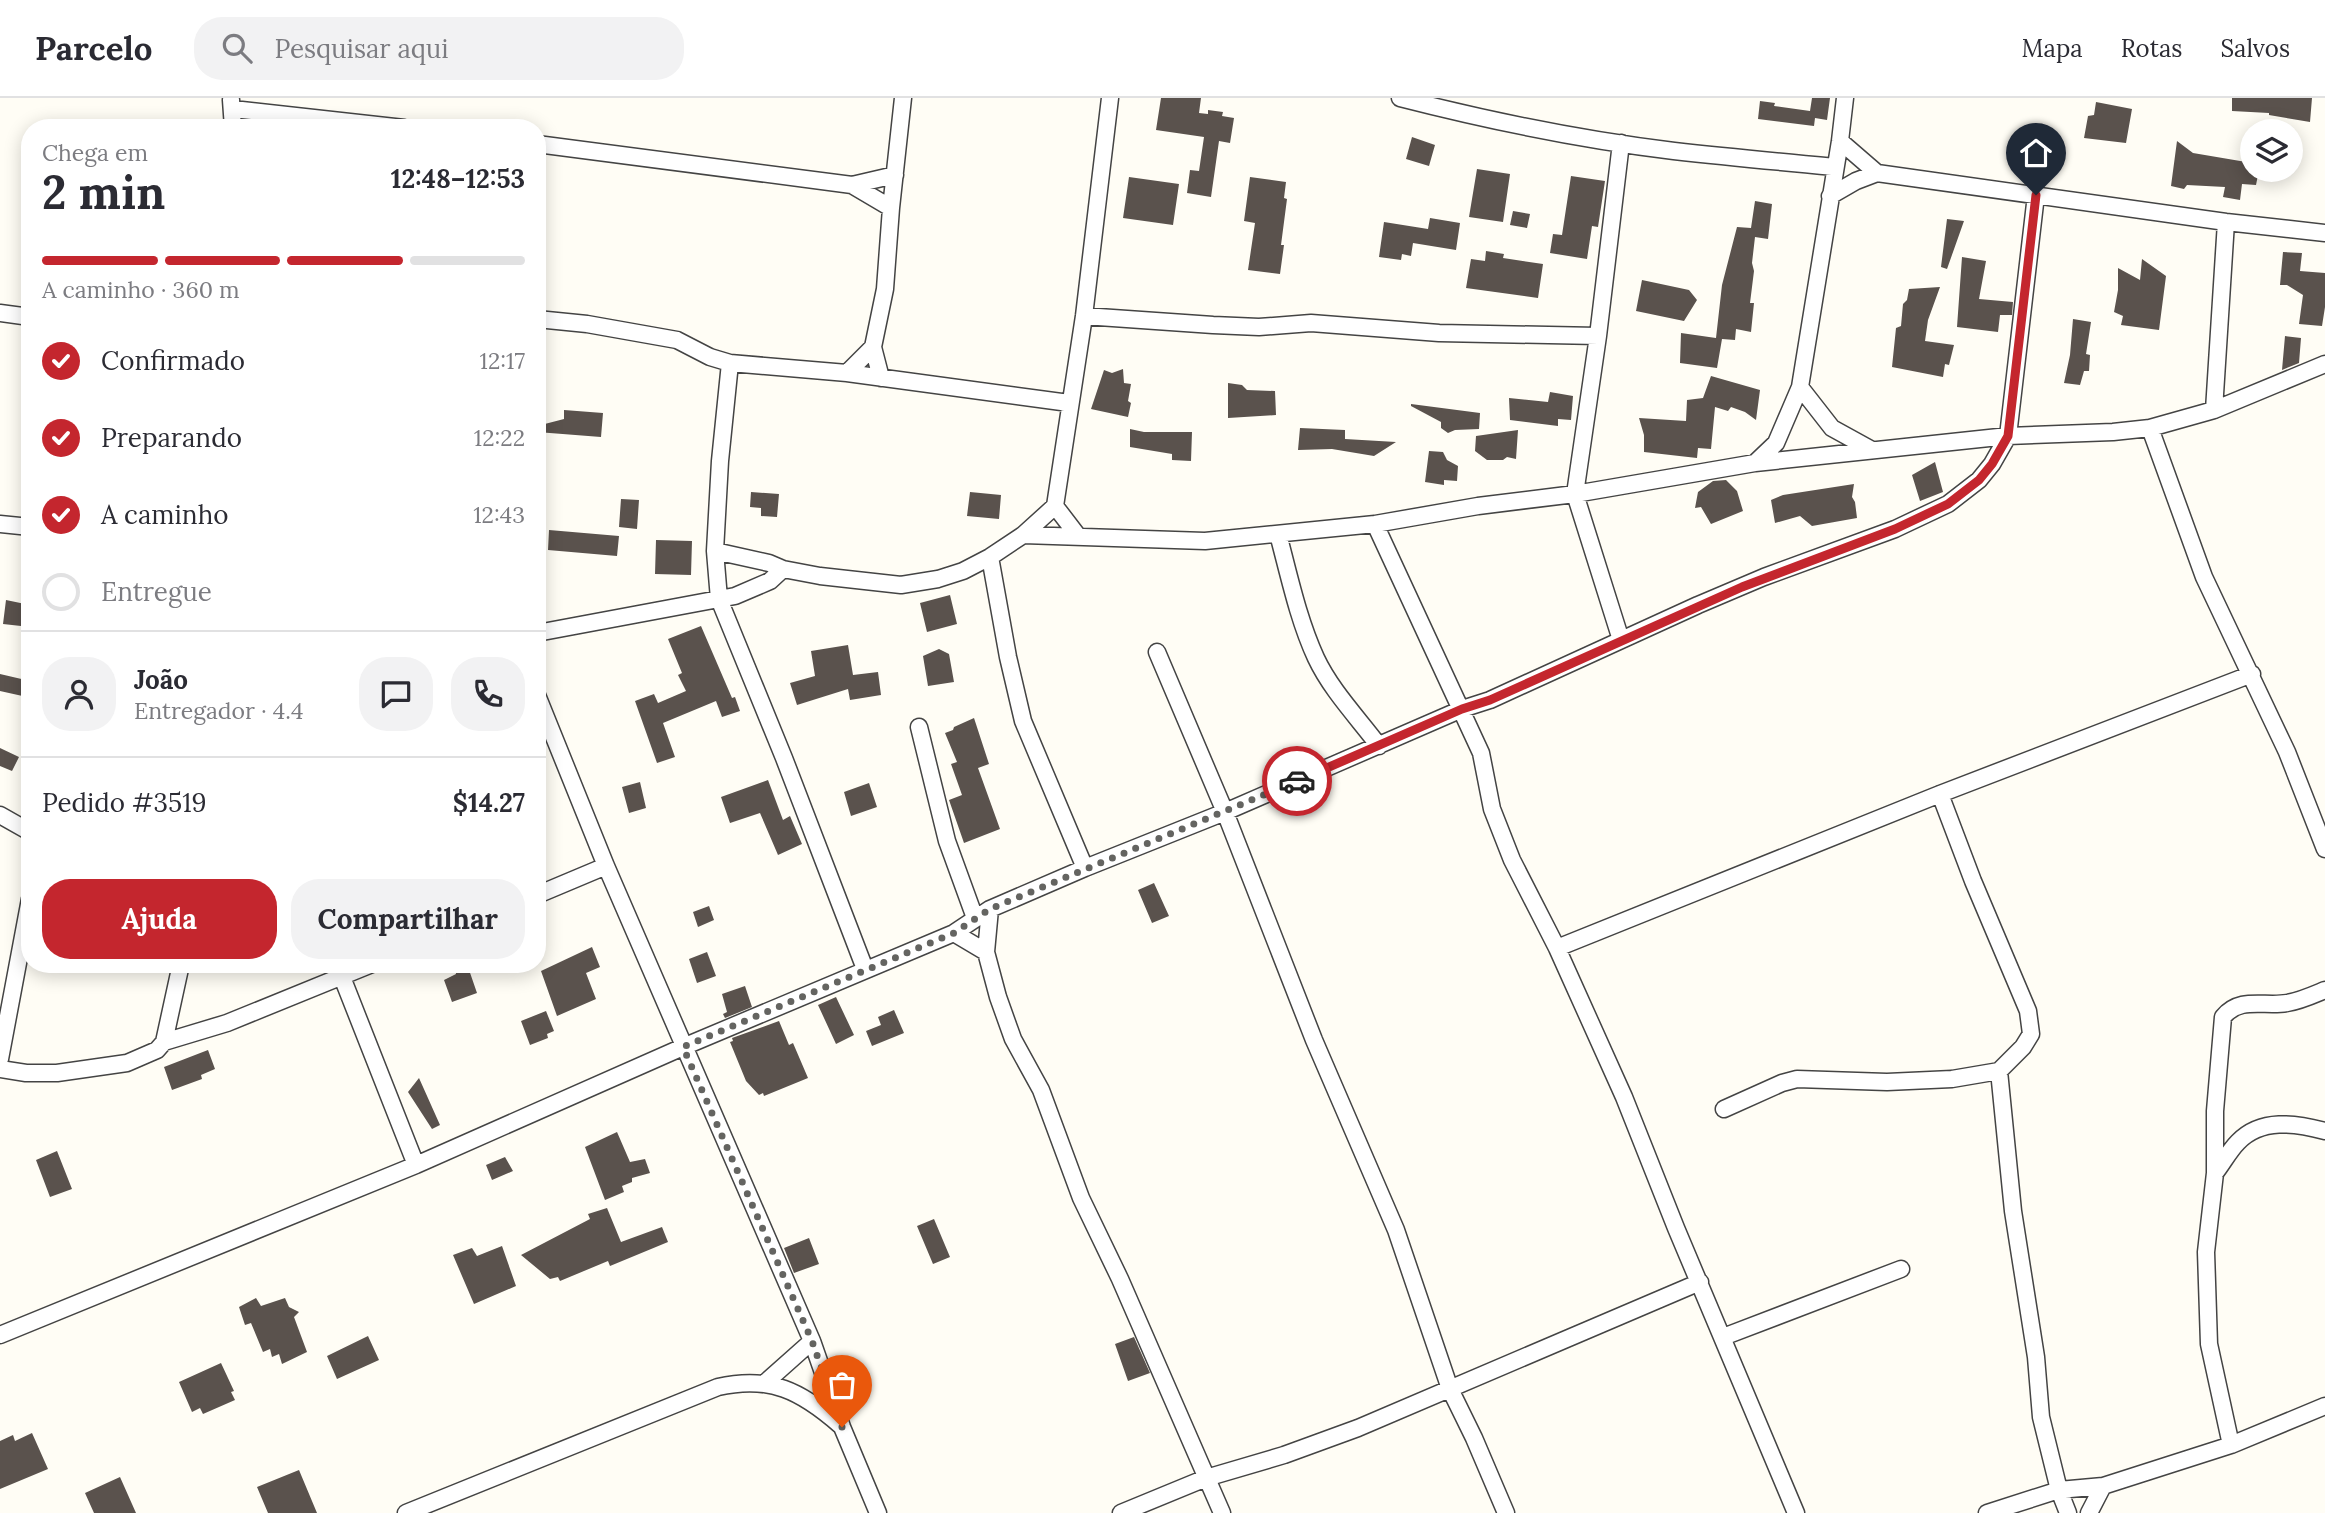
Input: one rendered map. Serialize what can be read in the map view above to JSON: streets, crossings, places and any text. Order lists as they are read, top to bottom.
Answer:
{
  "page": {
    "header": "Parcelo",
    "search": "Pesquisar aqui",
    "nav": ["Mapa", "Rotas", "Salvos"],
    "heading": ["2 min", "Chega em", "12:48–12:53"],
    "panel": [
      "João",
      "Entregador · 4.4",
      "Pedido #3519",
      "$14.27"
    ],
    "bar": "A caminho · 360 m",
    "list": [
      ["Confirmado", "12:17"],
      ["Preparando", "12:22"],
      ["A caminho", "12:43"],
      "Entregue"
    ],
    "buttons": ["Ajuda", "Compartilhar"]
  }
}
